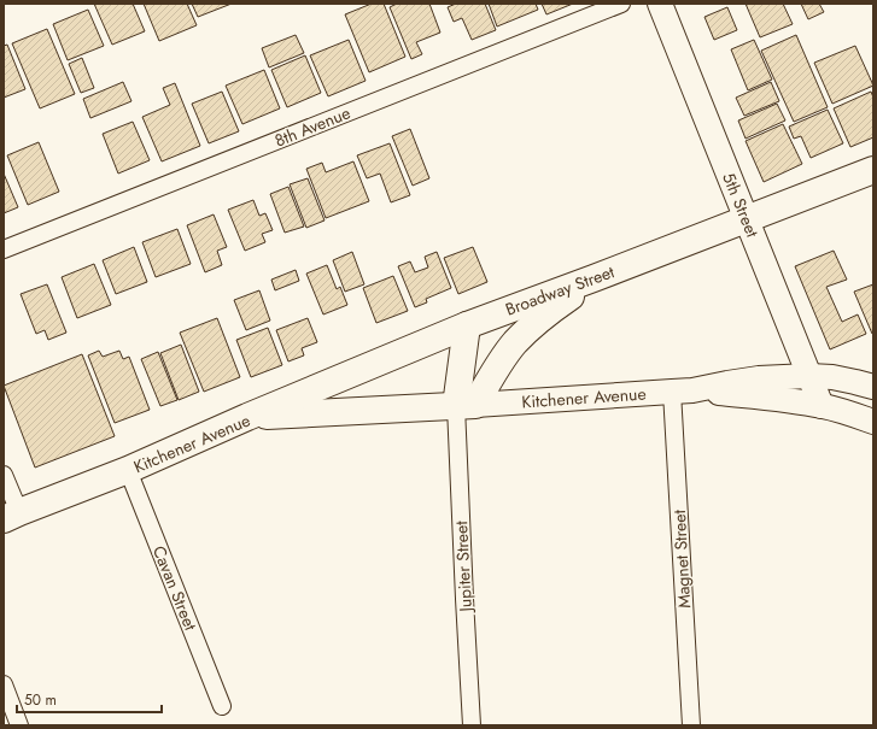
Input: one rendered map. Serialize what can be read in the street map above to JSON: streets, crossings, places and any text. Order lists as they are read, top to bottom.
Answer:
{
  "streets": {
    "main road": ["5th Street", "Broadway Street", "Kitchener Avenue"],
    "street": [
      "8th Avenue",
      "Magnet Street",
      "Jupiter Street",
      "Cavan Street"
    ]
  },
  "crossings": [
    ["5th Street", "Broadway Street"],
    ["5th Street", "Kitchener Avenue"],
    ["Broadway Street", "Kitchener Avenue"],
    ["Kitchener Avenue", "Magnet Street"],
    ["Kitchener Avenue", "Jupiter Street"],
    ["Kitchener Avenue", "Cavan Street"]
  ],
  "scale_bar": "50 m"
}
